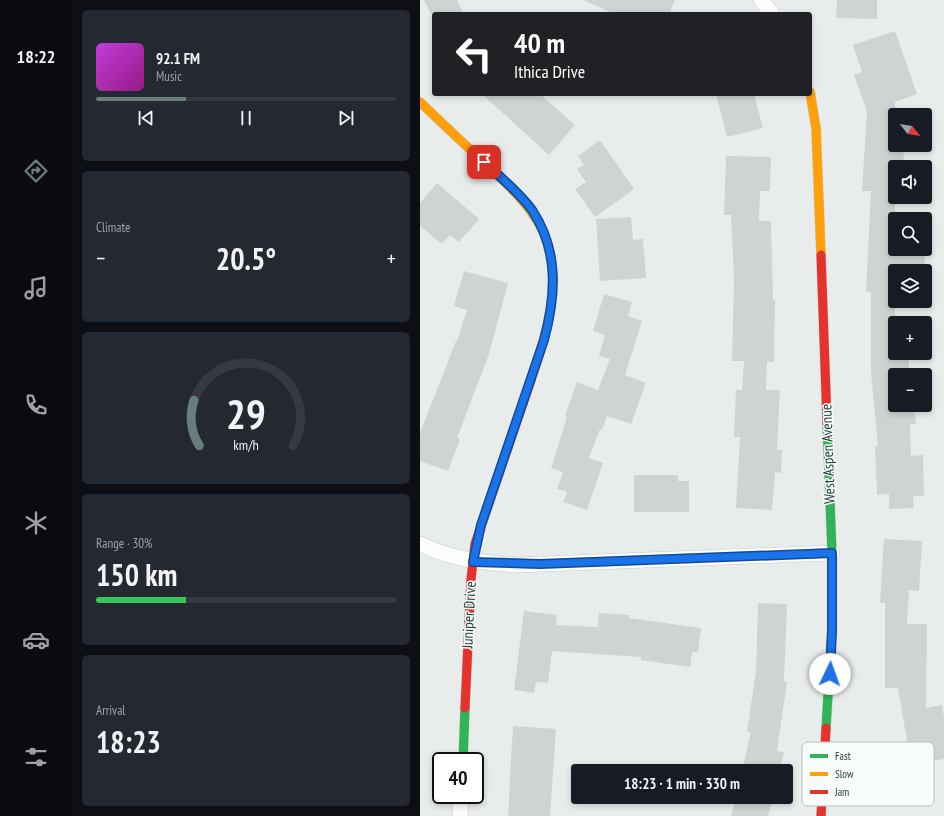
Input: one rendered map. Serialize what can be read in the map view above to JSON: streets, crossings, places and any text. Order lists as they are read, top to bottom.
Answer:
{
  "streets": {
    "street": ["West Aspen Avenue", "Juniper Drive"]
  },
  "legend": ["Fast", "Slow", "Jam"],
  "north": "bottom right",
  "page": {
    "tabs": "18:22",
    "turn": ["40 m", "Ithica Drive"],
    "song": ["92.1 FM", "Music"],
    "map_buttons": ["+", "−"],
    "tile": [
      "Climate",
      ["Range · 30%", "150 km"],
      ["Arrival", "18:23"]
    ],
    "heat": ["−", "20.5°", "+"],
    "limit": "40",
    "trip": "18:23 · 1 min · 330 m",
    "gauge": ["29", "km/h"]
  }
}
